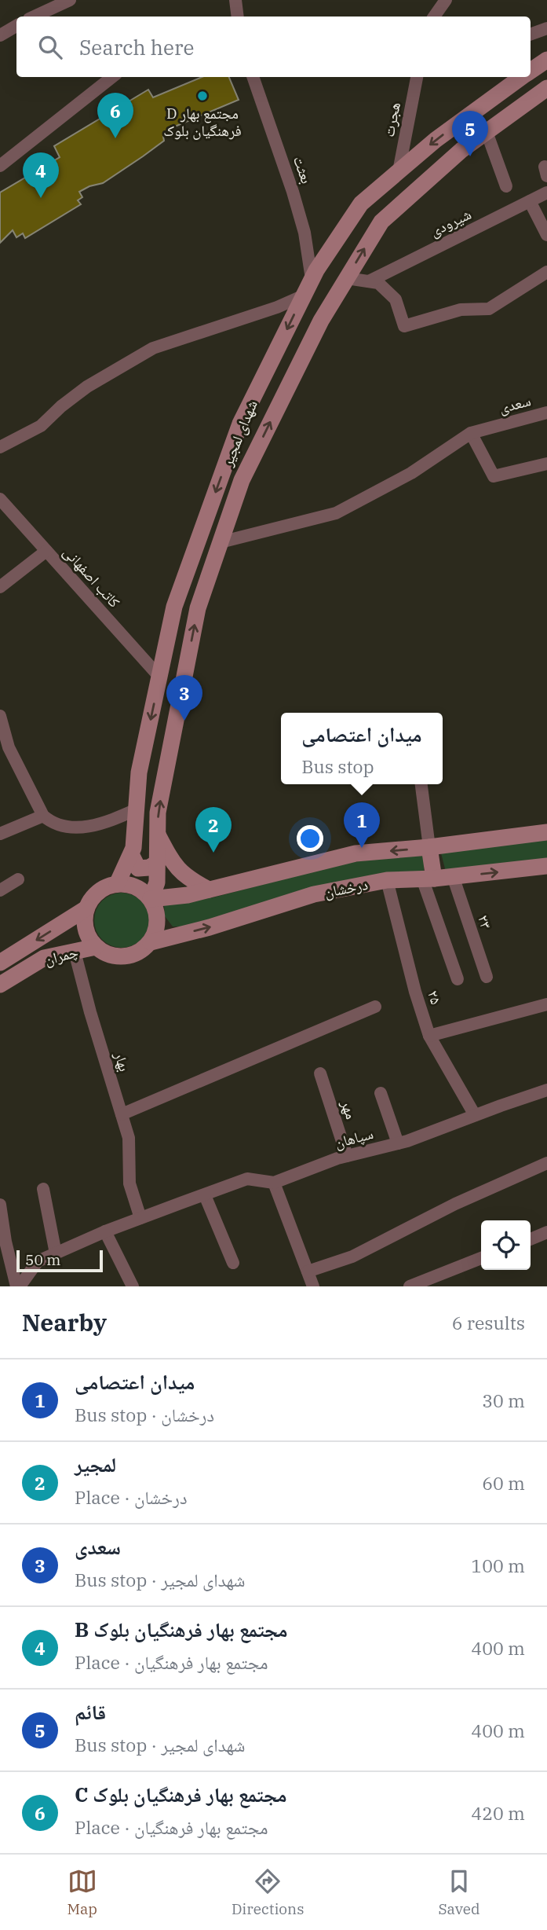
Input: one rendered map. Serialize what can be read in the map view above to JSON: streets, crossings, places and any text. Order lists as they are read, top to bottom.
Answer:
{
  "streets": {
    "main road": ["شهدای لمجیر", "درخشان", "چمران"],
    "street": [
      "هجرت",
      "بعثت",
      "شیرودی",
      "سعدی",
      "کاتب اصفهانی",
      "۲۳",
      "۲۵",
      "بهار",
      "مهر",
      "سپاهان"
    ]
  },
  "crossings": [
    ["هجرت", "شهدای لمجیر"],
    ["بعثت", "شهدای لمجیر"],
    ["سعدی", "شهدای لمجیر"],
    ["شهدای لمجیر", "کاتب اصفهانی"],
    ["شهدای لمجیر", "درخشان"],
    ["شهدای لمجیر", "چمران"],
    ["درخشان", "۲۳"],
    ["درخشان", "چمران"],
    ["درخشان", "۲۵"],
    ["چمران", "بهار"],
    ["۲۵", "سپاهان"],
    ["مهر", "سپاهان"]
  ],
  "places": ["D مجتمع بهار فرهنگیان بلوک"],
  "scale_bar": "50 m",
  "page": {
    "search": "Search here",
    "pins": [
      "6",
      "5",
      "4",
      "3",
      "1",
      "2"
    ],
    "popup": ["میدان اعتصامی", "Bus stop"],
    "scale": "50 m",
    "heading": ["Nearby", "6 results"],
    "list": [
      {
        "mark": "1",
        "name": "میدان اعتصامی",
        "note": "Bus stop · درخشان",
        "value": "30 m"
      },
      {
        "mark": "2",
        "name": "لمجیر",
        "note": "Place · درخشان",
        "value": "60 m"
      },
      {
        "mark": "3",
        "name": "سعدی",
        "note": "Bus stop · شهدای لمجیر",
        "value": "100 m"
      },
      {
        "mark": "4",
        "name": "B مجتمع بهار فرهنگیان بلوک",
        "note": "Place · مجتمع بهار فرهنگیان",
        "value": "400 m"
      },
      {
        "mark": "5",
        "name": "قائم",
        "note": "Bus stop · شهدای لمجیر",
        "value": "400 m"
      },
      {
        "mark": "6",
        "name": "C مجتمع بهار فرهنگیان بلوک",
        "note": "Place · مجتمع بهار فرهنگیان",
        "value": "420 m"
      }
    ],
    "nav": ["Map", "Directions", "Saved"]
  }
}
